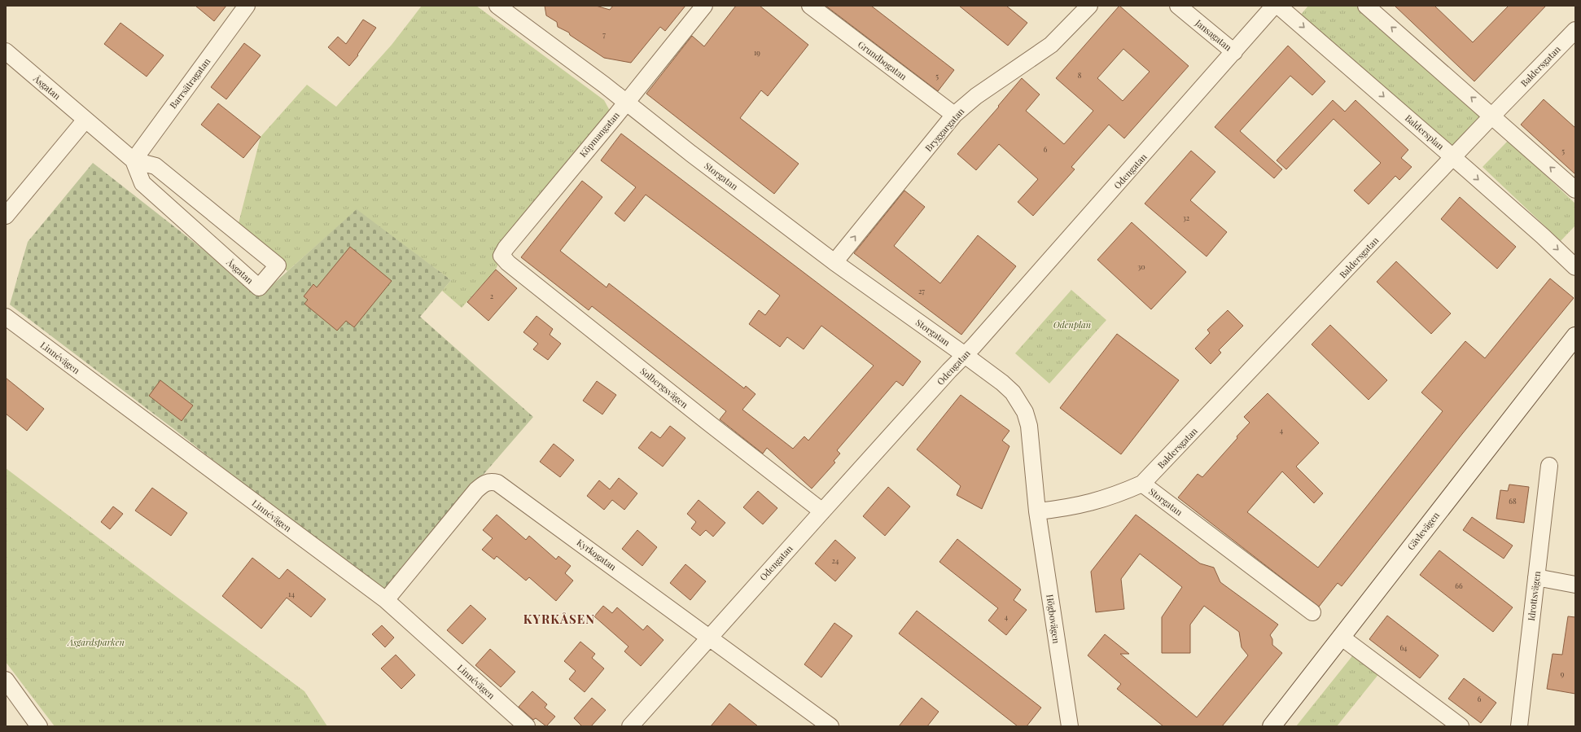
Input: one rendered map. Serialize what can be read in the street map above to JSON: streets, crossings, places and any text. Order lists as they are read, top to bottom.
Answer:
{
  "streets": {
    "main road": ["Gävlevägen"],
    "street": [
      "Jansagatan",
      "Grundbogatan",
      "Baldersgatan",
      "Barrsätragatan",
      "Åsgatan",
      "Bryggargatan",
      "Baldersplan",
      "Köpmangatan",
      "Odengatan",
      "Storgatan",
      "Linnévägen",
      "Solbergsvägen",
      "Kyrkogatan",
      "Idrottsvägen",
      "Högbovägen"
    ]
  },
  "crossings": [
    ["Jansagatan", "Odengatan"],
    ["Grundbogatan", "Bryggargatan"],
    ["Baldersgatan", "Baldersplan"],
    ["Baldersgatan", "Storgatan"],
    ["Barrsätragatan", "Åsgatan"],
    ["Bryggargatan", "Storgatan"],
    ["Köpmangatan", "Storgatan"],
    ["Köpmangatan", "Solbergsvägen"],
    ["Odengatan", "Storgatan"],
    ["Odengatan", "Solbergsvägen"],
    ["Odengatan", "Kyrkogatan"],
    ["Storgatan", "Högbovägen"],
    ["Linnévägen", "Kyrkogatan"]
  ],
  "one_way": ["Bryggargatan"],
  "districts": ["KYRKÅSEN"],
  "parks": ["Odenplan", "Åsgårdsparken"],
  "house_numbers": [
    "7",
    "19",
    "8",
    "5",
    "6",
    "5",
    "32",
    "30",
    "27",
    "2",
    "4",
    "68",
    "24",
    "66",
    "14",
    "4",
    "64",
    "9",
    "6"
  ]
}
